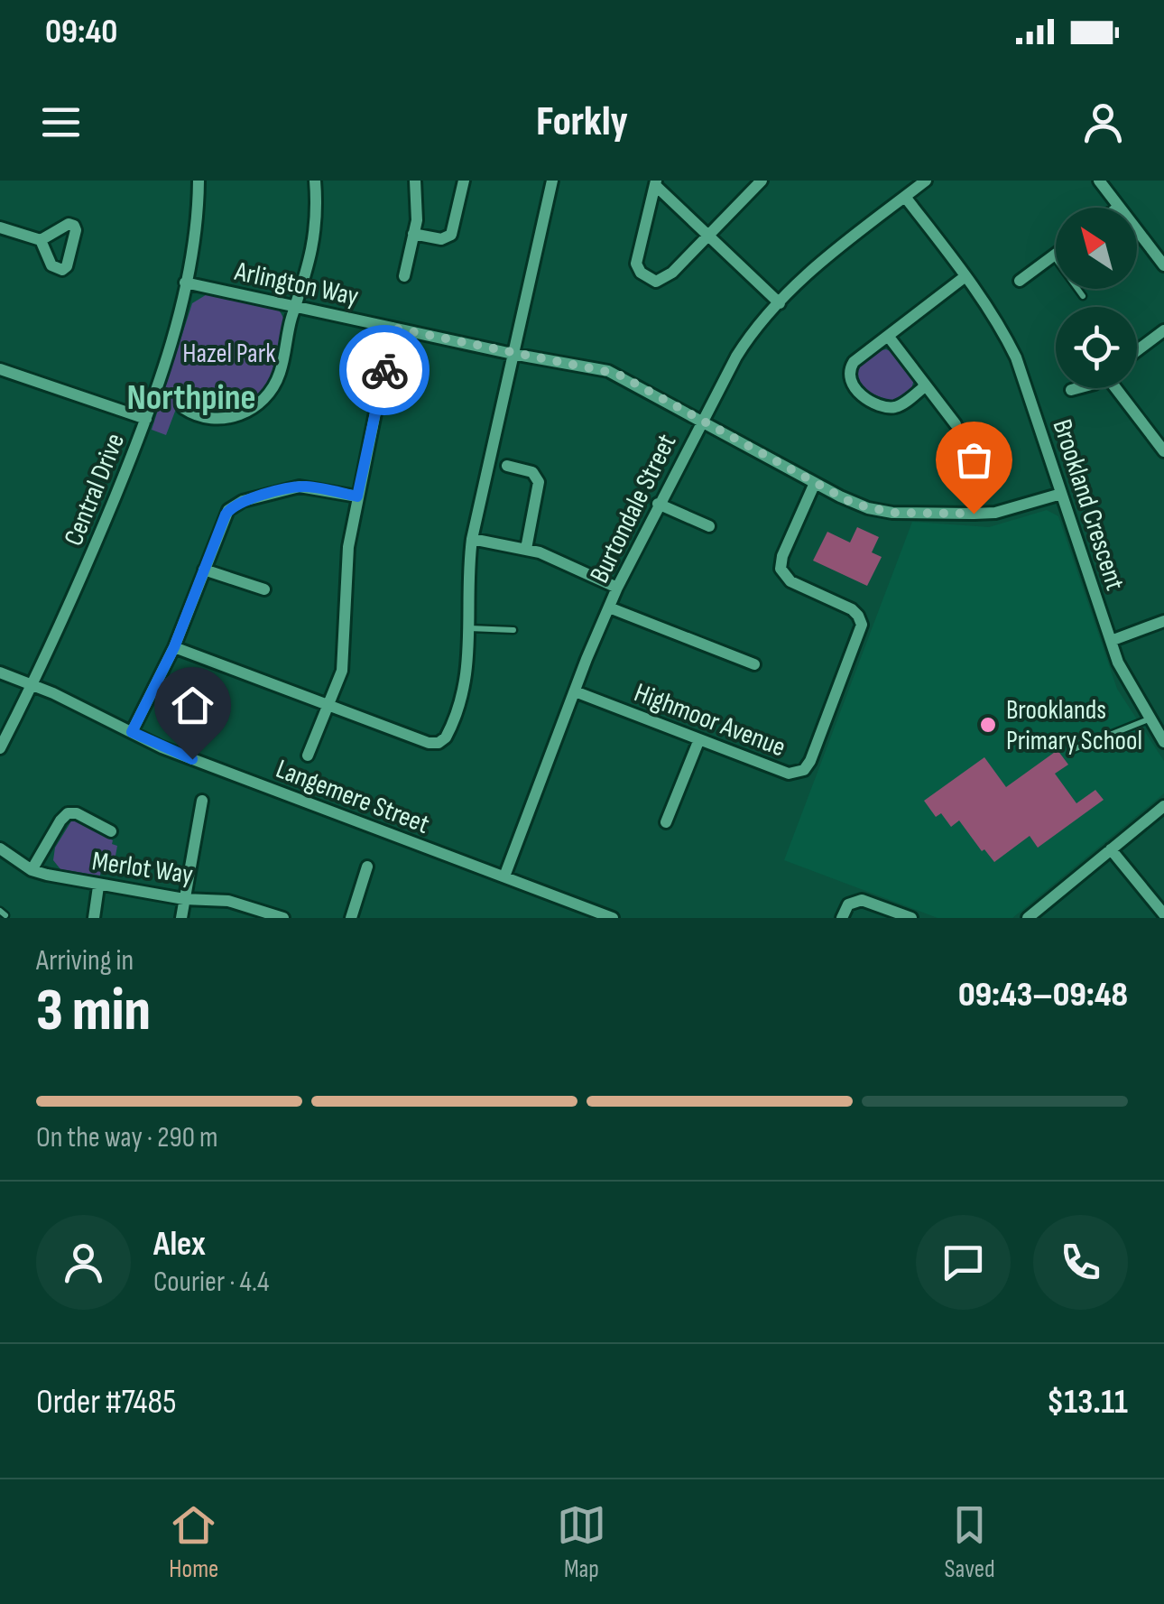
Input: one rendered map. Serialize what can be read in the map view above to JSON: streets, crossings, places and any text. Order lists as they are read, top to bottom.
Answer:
{
  "streets": {
    "street": [
      "Arlington Way",
      "Central Drive",
      "Brookland Crescent",
      "Burtondale Street",
      "Highmoor Avenue",
      "Langemere Street",
      "Merlot Way"
    ]
  },
  "crossings": [
    ["Arlington Way", "Central Drive"],
    ["Arlington Way", "Brookland Crescent"],
    ["Arlington Way", "Burtondale Street"],
    ["Arlington Way", "Highmoor Avenue"],
    ["Central Drive", "Langemere Street"],
    ["Brookland Crescent", "Burtondale Street"],
    ["Burtondale Street", "Highmoor Avenue"],
    ["Burtondale Street", "Langemere Street"]
  ],
  "districts": ["Northpine"],
  "parks": ["Hazel Park"],
  "places": ["Brooklands Primary School"],
  "north": "top left",
  "page": {
    "status": "09:40",
    "header": "Forkly",
    "heading": ["3 min", "Arriving in", "09:43–09:48"],
    "panel": [
      "Alex",
      "Courier · 4.4",
      "Order #7485",
      "$13.11"
    ],
    "bar": "On the way · 290 m",
    "tabs": ["Home", "Map", "Saved"]
  }
}
